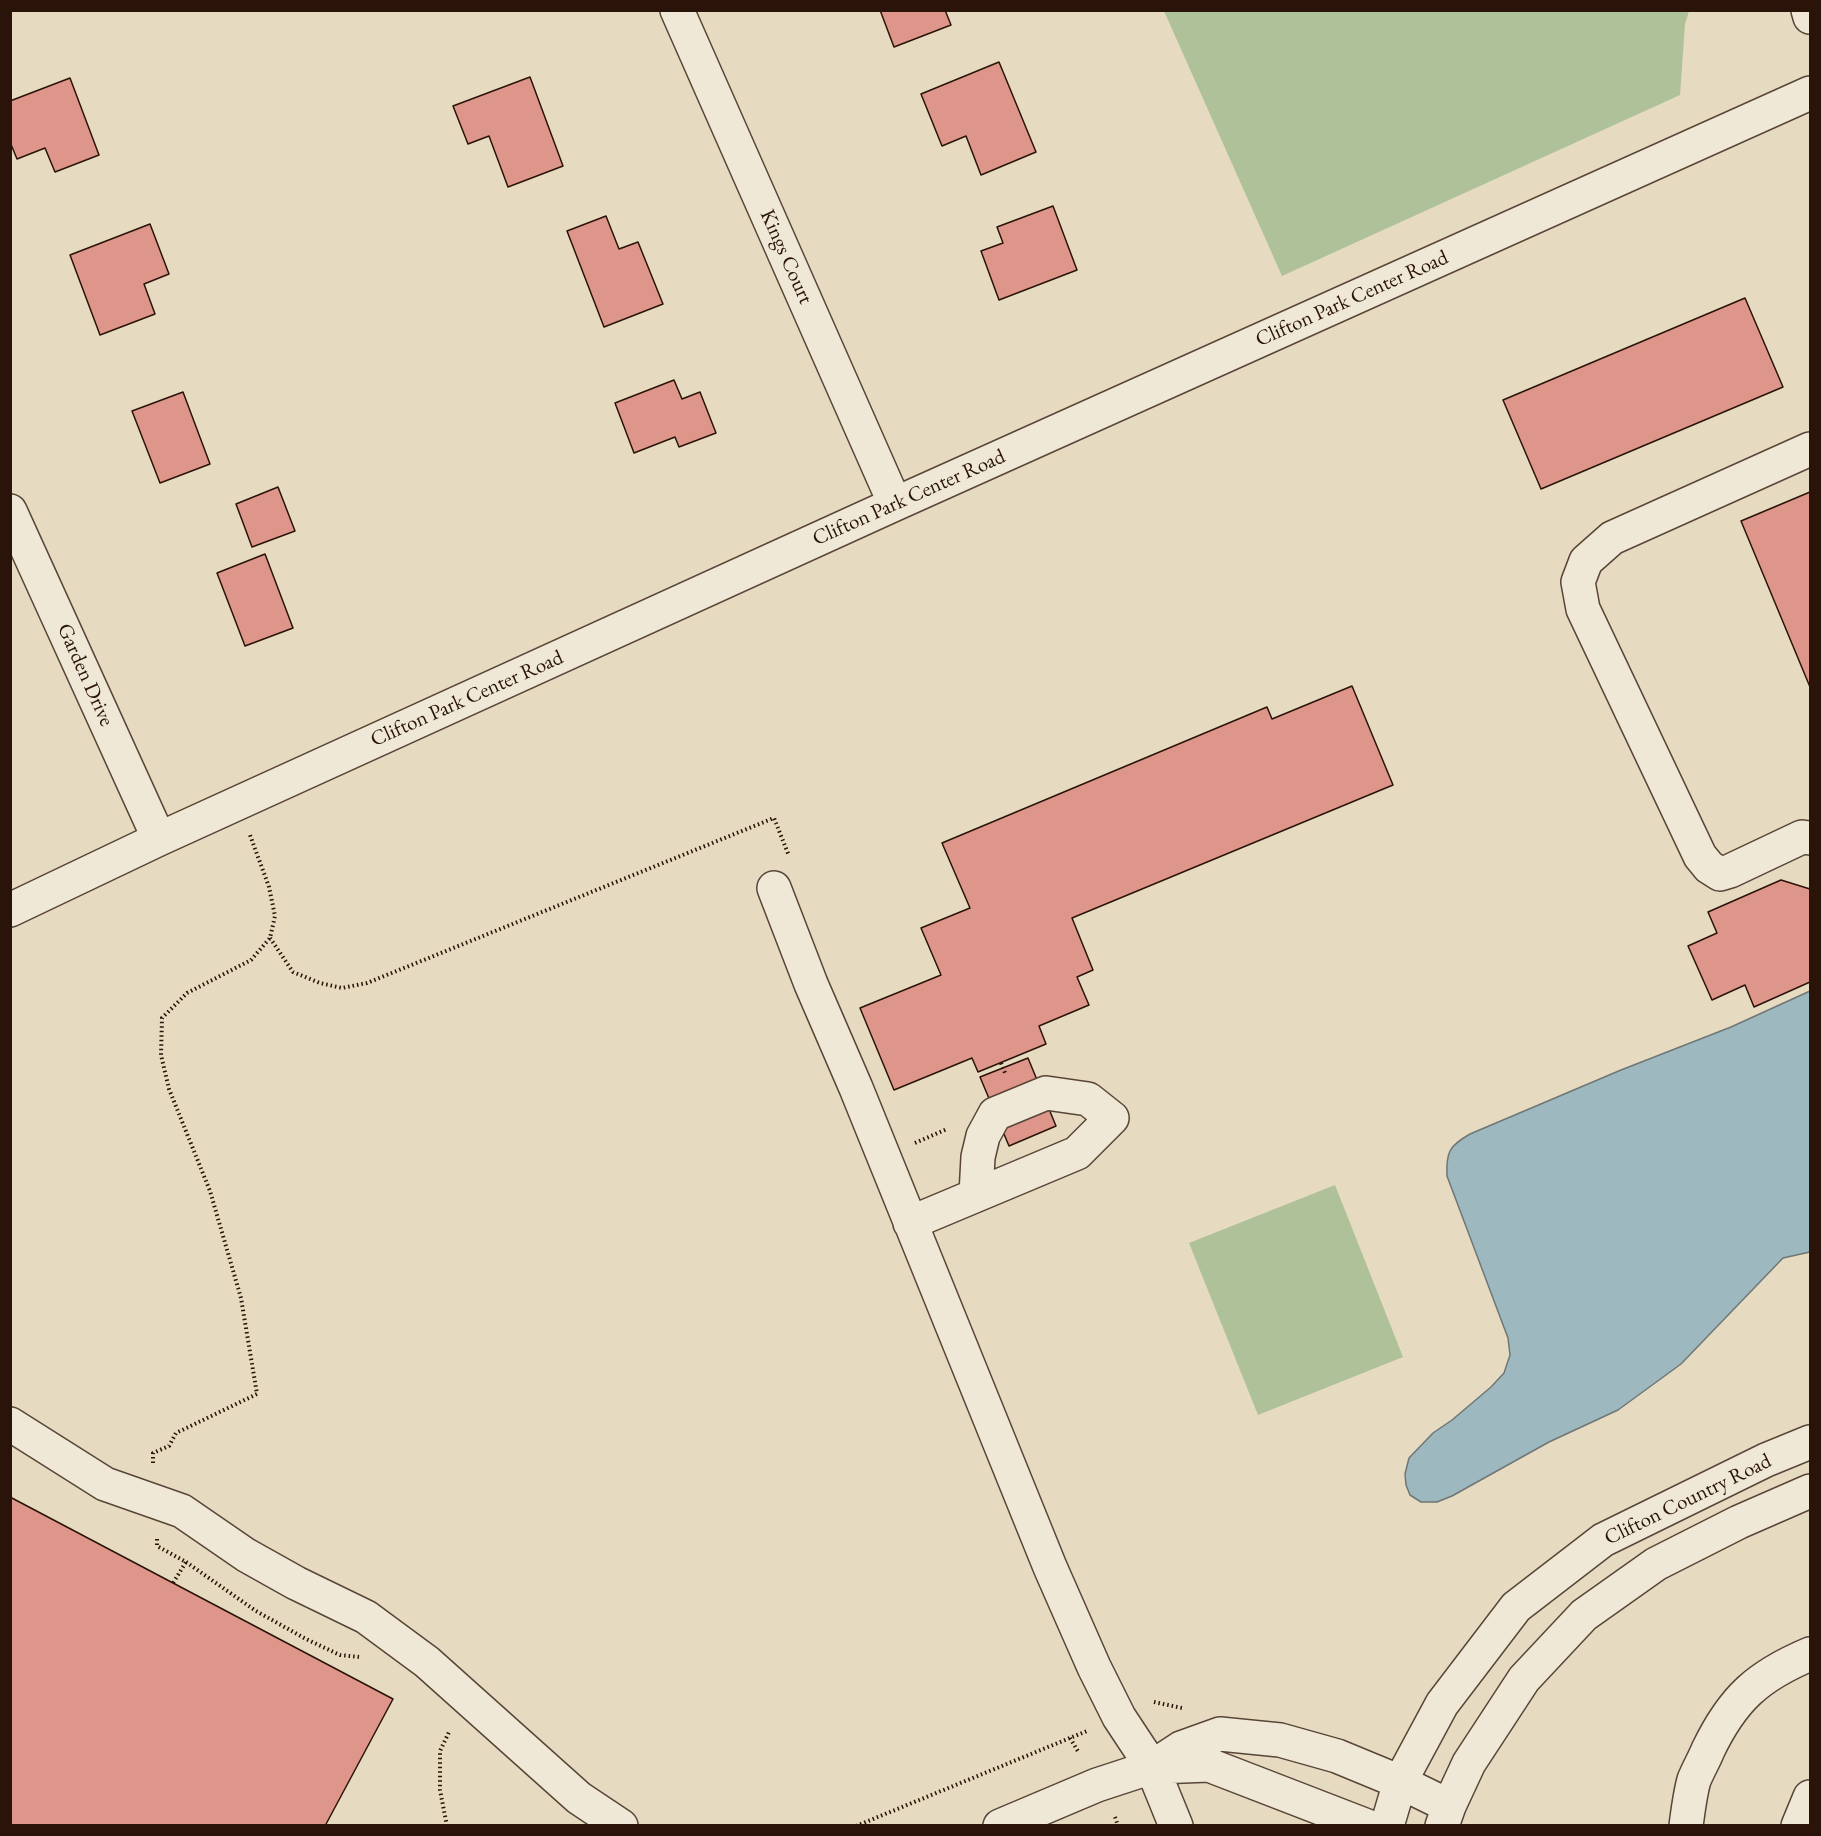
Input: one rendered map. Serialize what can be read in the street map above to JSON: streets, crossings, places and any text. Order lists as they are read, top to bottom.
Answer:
{
  "streets": {
    "street": [
      "Kings Court",
      "Clifton Park Center Road",
      "Garden Drive",
      "Clifton Country Road"
    ]
  },
  "crossings": [
    ["Kings Court", "Clifton Park Center Road"],
    ["Clifton Park Center Road", "Garden Drive"]
  ]
}
